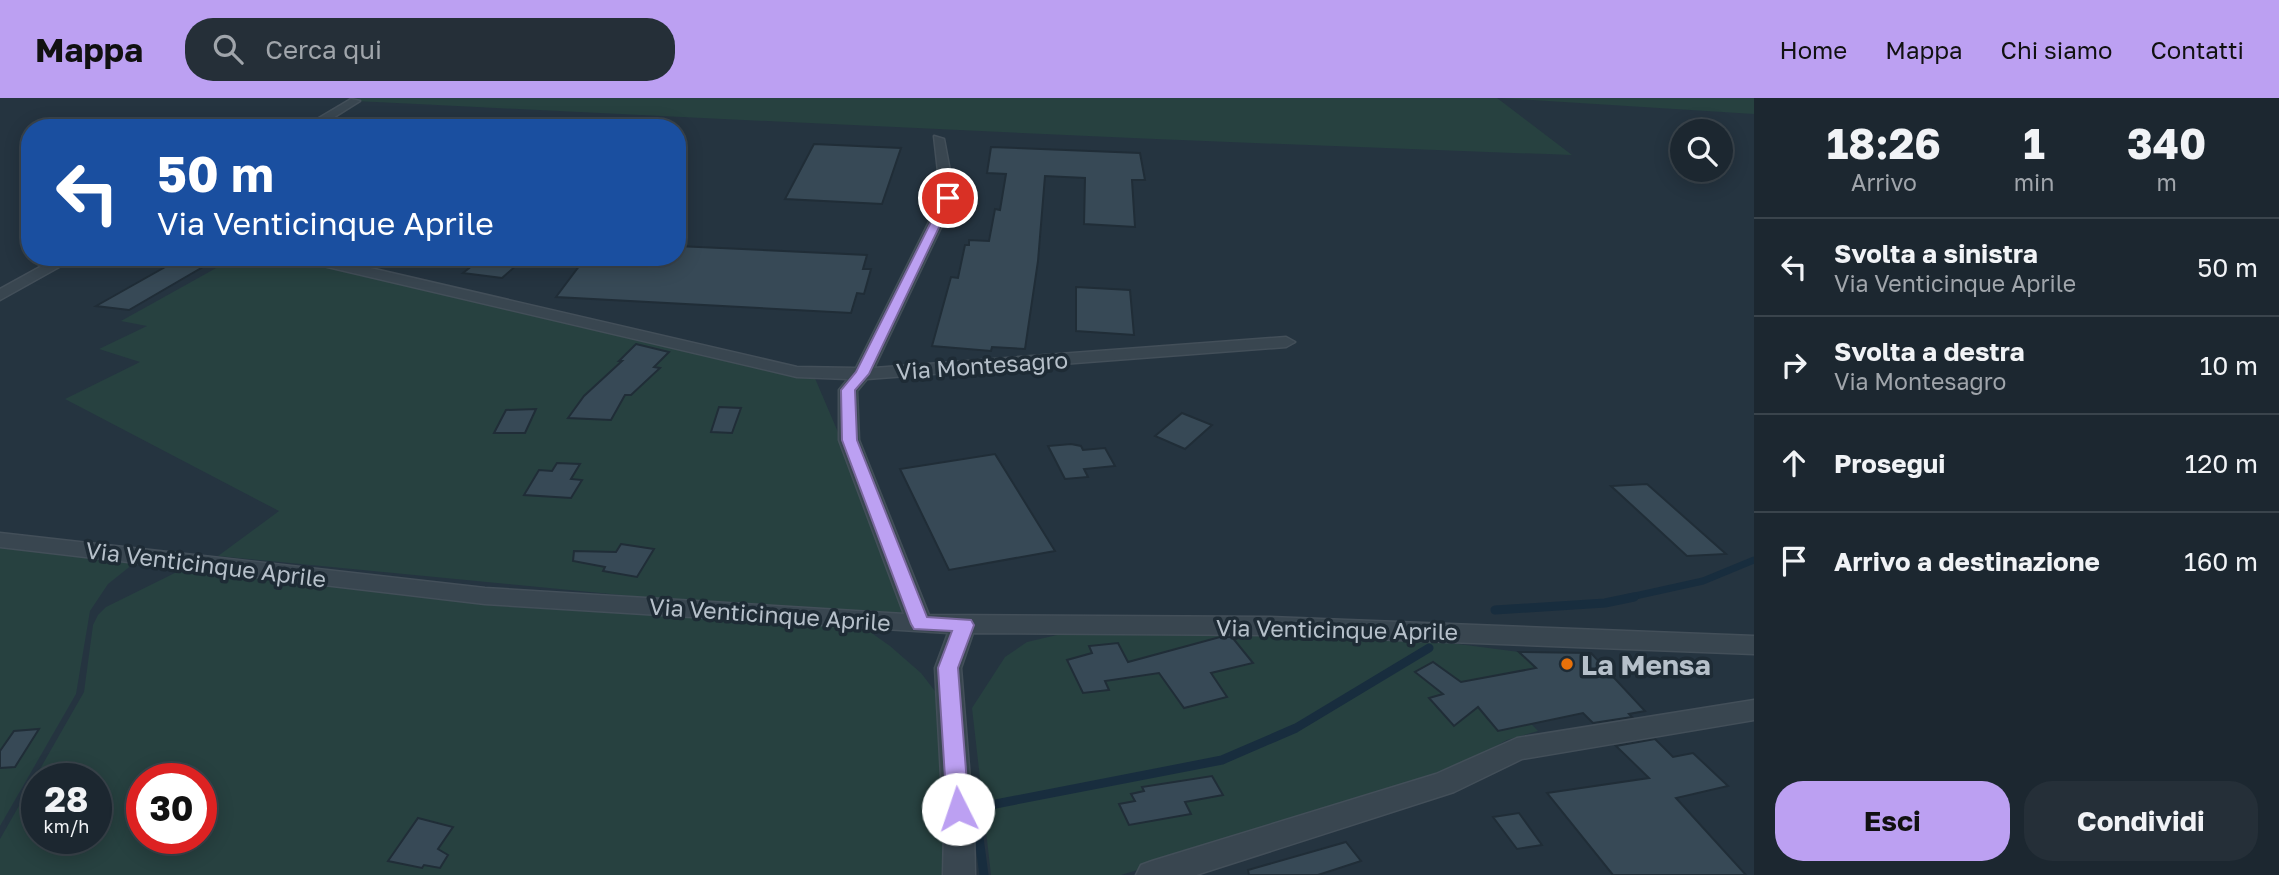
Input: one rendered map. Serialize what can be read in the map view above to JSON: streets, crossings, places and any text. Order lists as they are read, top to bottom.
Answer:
{
  "streets": {
    "street": ["Via Montesagro", "Via Venticinque Aprile"]
  },
  "crossings": [
    ["Via Montesagro", "Via Venticinque Aprile"]
  ],
  "places": ["La Mensa"],
  "page": {
    "header": "Mappa",
    "search": "Cerca qui",
    "nav": [
      "Home",
      "Mappa",
      "Chi siamo",
      "Contatti"
    ],
    "eta": [
      "18:26",
      "Arrivo",
      "1",
      "min",
      "340",
      "m"
    ],
    "turn": ["50 m", "Via Venticinque Aprile"],
    "list": [
      {
        "name": "Svolta a sinistra",
        "note": "Via Venticinque Aprile",
        "value": "50 m"
      },
      {
        "name": "Svolta a destra",
        "note": "Via Montesagro",
        "value": "10 m"
      },
      {
        "name": "Prosegui",
        "value": "120 m"
      },
      {
        "name": "Arrivo a destinazione",
        "value": "160 m"
      }
    ],
    "speed": "28 km/h",
    "limit": "30",
    "buttons": ["Esci", "Condividi"]
  }
}
